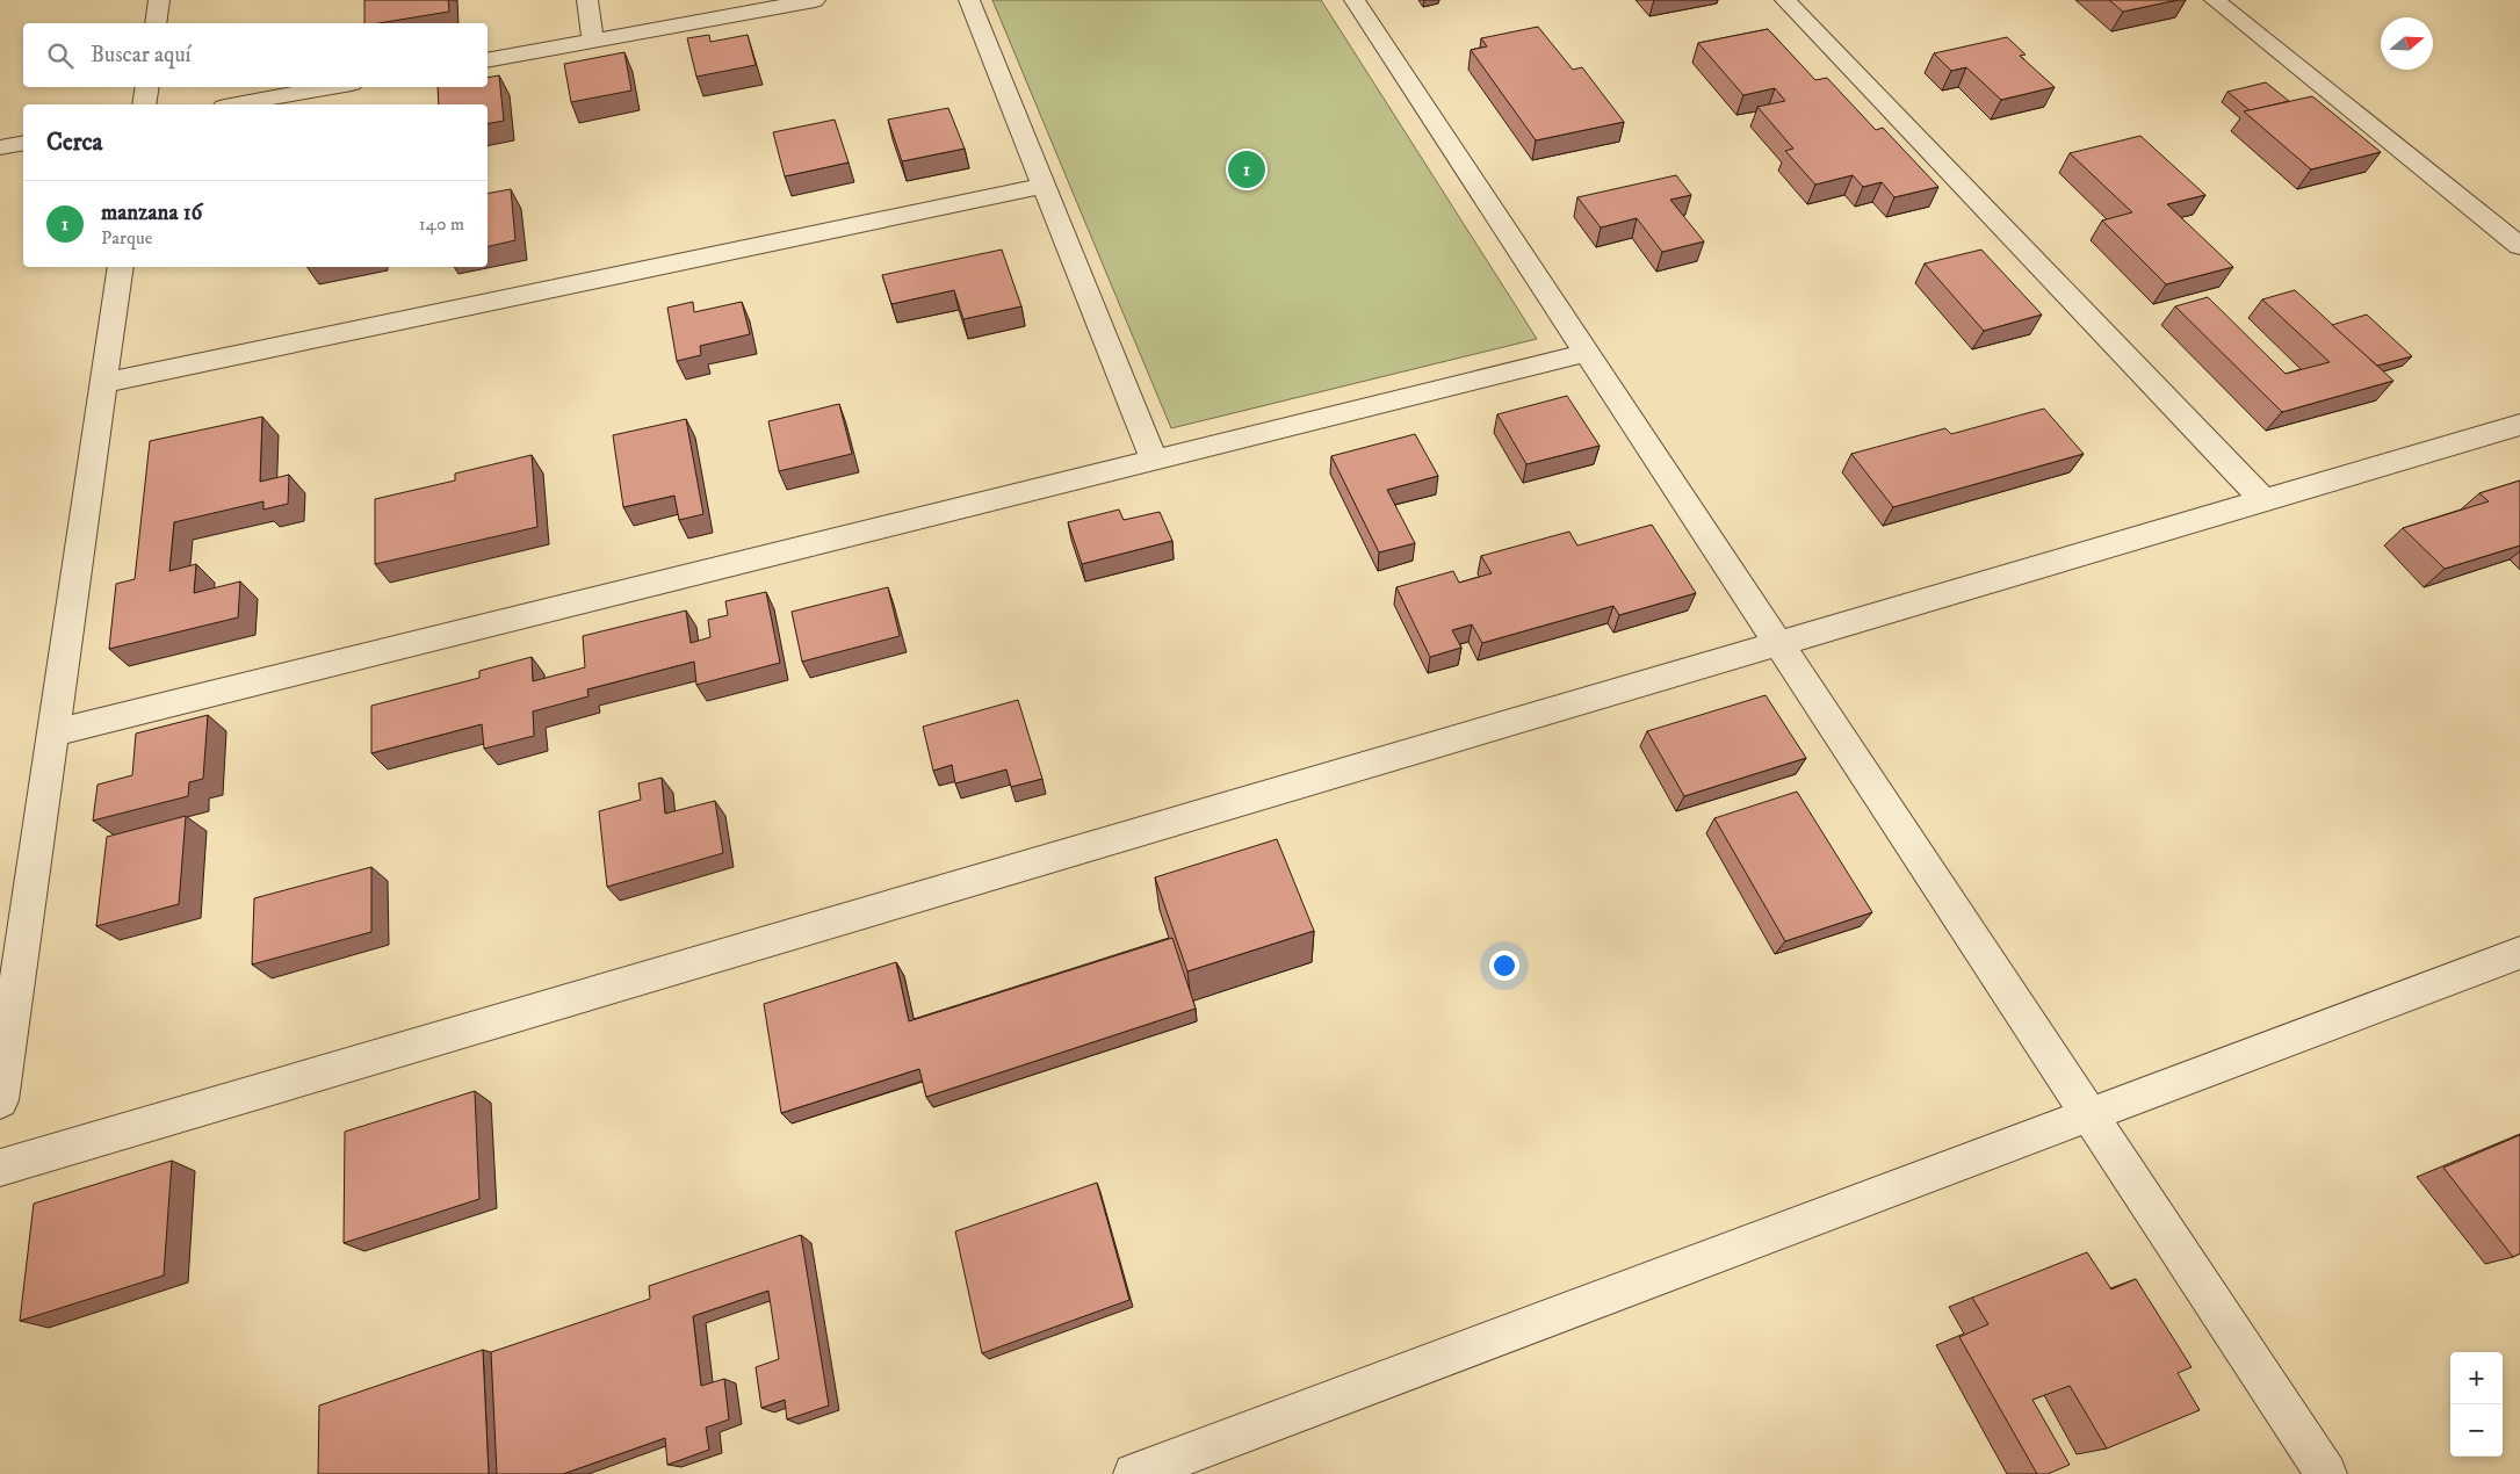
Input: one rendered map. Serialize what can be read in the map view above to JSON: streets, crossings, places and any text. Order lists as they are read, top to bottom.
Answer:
{
  "north": "right",
  "page": {
    "search": "Buscar aquí",
    "heading": "Cerca",
    "pins": "1",
    "list": [
      {
        "mark": "1",
        "name": "manzana 16",
        "note": "Parque",
        "value": "140 m"
      }
    ],
    "map_buttons": ["+", "−"]
  }
}
